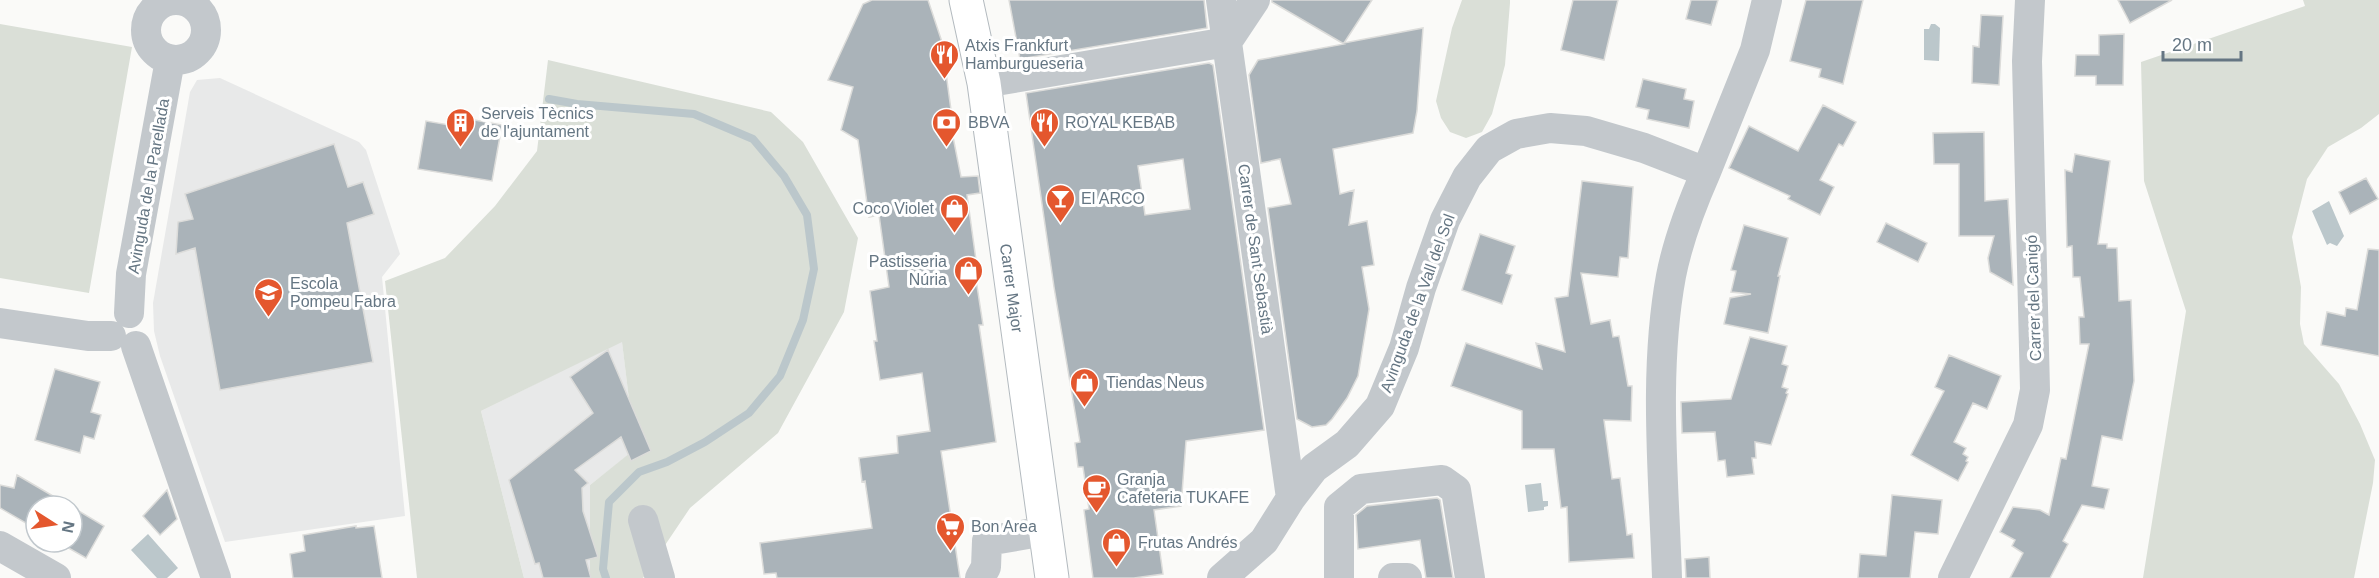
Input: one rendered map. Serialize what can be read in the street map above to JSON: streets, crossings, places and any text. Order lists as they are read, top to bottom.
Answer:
{
  "streets": {
    "street": [
      "Avinguda de la Parellada",
      "Carrer de Sant Sebastià",
      "Carrer Major",
      "Carrer del Canigó",
      "Avinguda de la Vall del Sol"
    ]
  },
  "crossings": [
    ["Carrer de Sant Sebastià", "Avinguda de la Vall del Sol"]
  ],
  "places": {
    "restaurant": ["Atxis Frankfurt Hamburgueseria", "ROYAL KEBAB"],
    "building": ["Serveis Tècnics de l'ajuntament"],
    "bank": ["BBVA"],
    "bar": ["El ARCO"],
    "shop": [
      "Coco Violet",
      "Pastisseria Núria",
      "Tiendas Neus",
      "Frutas Andrés"
    ],
    "school or university": ["Escola Pompeu Fabra"],
    "cafe": ["Granja Cafeteria TUKAFE"],
    "supermarket": ["Bon Area"]
  },
  "scale_bar": "20 m",
  "north": "right"
}
